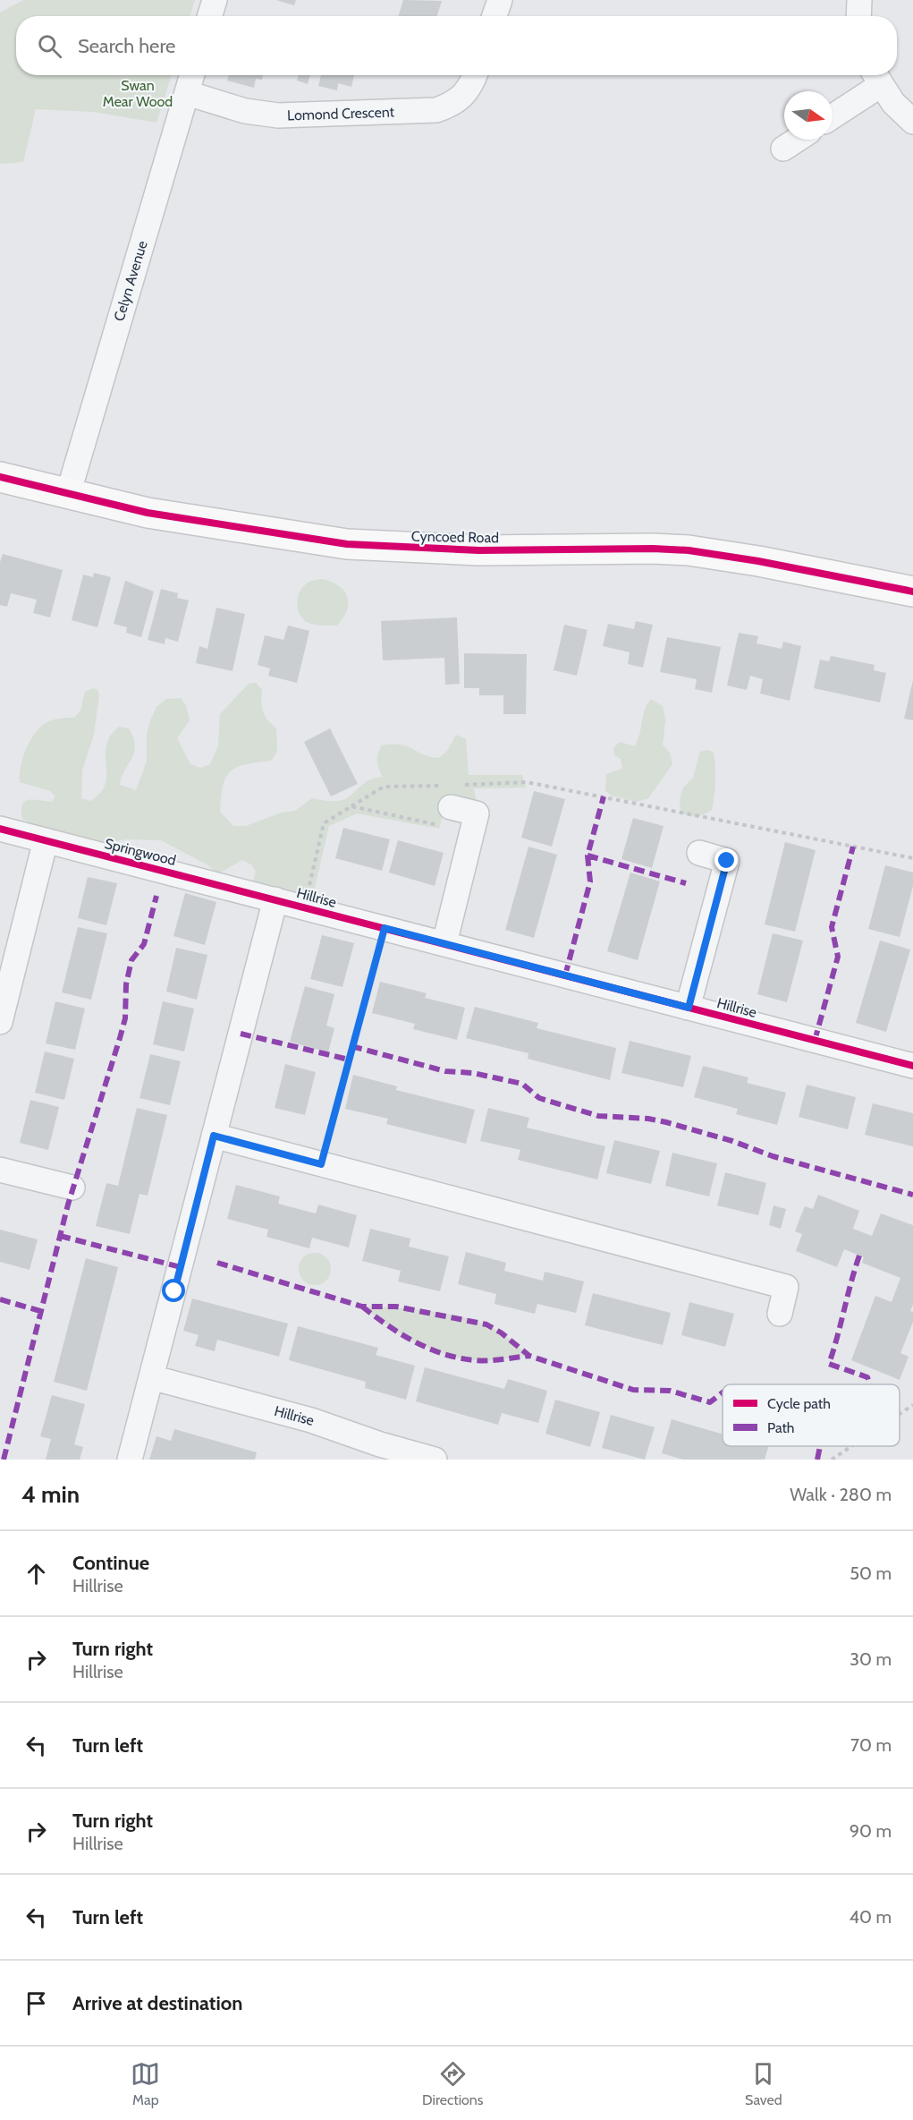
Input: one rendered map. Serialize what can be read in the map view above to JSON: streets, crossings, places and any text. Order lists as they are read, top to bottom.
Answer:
{
  "streets": {
    "street": [
      "Lomond Crescent",
      "Celyn Avenue",
      "Cyncoed Road",
      "Springwood",
      "Hillrise"
    ]
  },
  "crossings": [
    ["Lomond Crescent", "Celyn Avenue"],
    ["Celyn Avenue", "Cyncoed Road"],
    ["Springwood", "Hillrise"]
  ],
  "parks": ["Swan Mear Wood"],
  "legend": ["Cycle path", "Path"],
  "north": "right",
  "page": {
    "search": "Search here",
    "heading": ["4 min", "Walk · 280 m"],
    "list": [
      ["Continue", "Hillrise", "50 m"],
      ["Turn right", "Hillrise", "30 m"],
      ["Turn left", "70 m"],
      ["Turn right", "Hillrise", "90 m"],
      ["Turn left", "40 m"],
      "Arrive at destination"
    ],
    "nav": ["Map", "Directions", "Saved"]
  }
}
